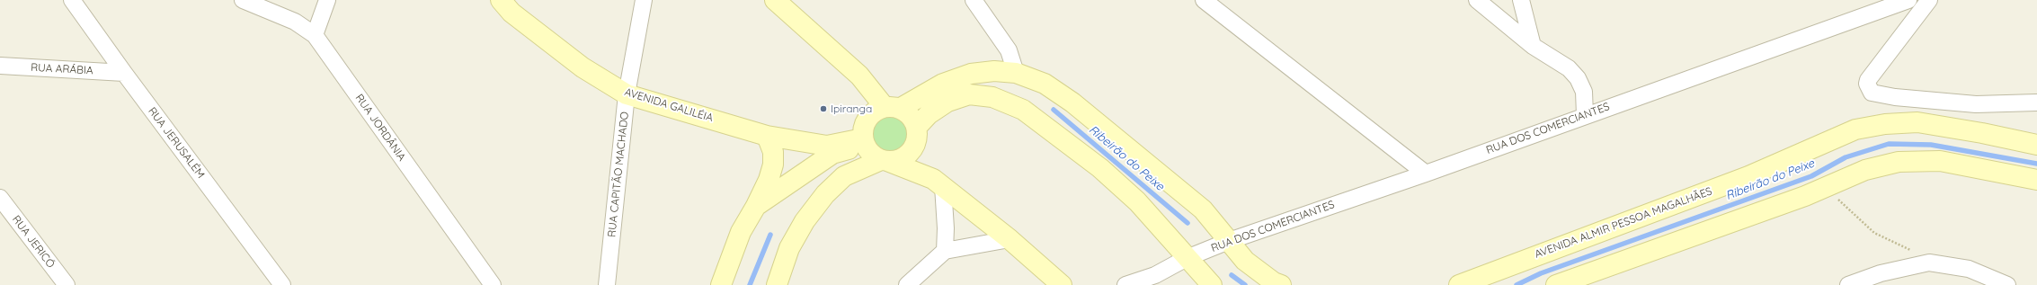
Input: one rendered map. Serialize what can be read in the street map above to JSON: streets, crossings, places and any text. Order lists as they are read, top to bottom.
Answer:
{
  "streets": {
    "street": [
      "RUA ARÁBIA",
      "AVENIDA GALILÉIA",
      "RUA JORDÂNIA",
      "RUA DOS COMERCIANTES",
      "RUA JERUSALÉM",
      "RUA CAPITÃO MACHADO",
      "AVENIDA ALMIR PESSOA MAGALHÃES",
      "RUA JERICÓ"
    ]
  },
  "crossings": [
    ["RUA ARÁBIA", "RUA JERUSALÉM"],
    ["AVENIDA GALILÉIA", "RUA CAPITÃO MACHADO"]
  ],
  "water": ["Ribeirão do Peixe"],
  "places": ["Ipiranga"]
}
